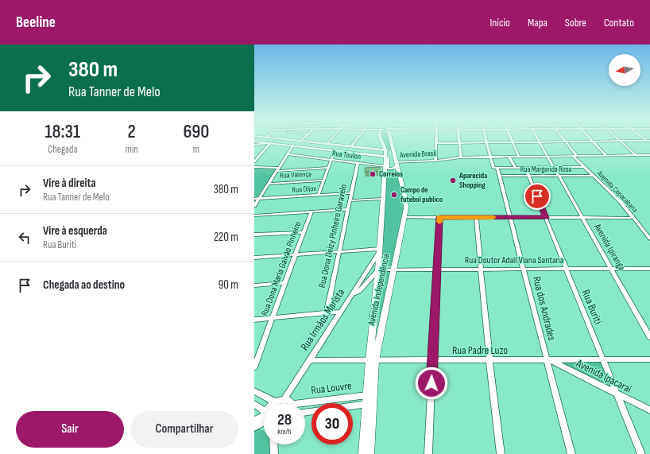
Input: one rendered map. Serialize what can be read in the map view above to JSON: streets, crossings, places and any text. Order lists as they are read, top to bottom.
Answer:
{
  "streets": {
    "main road": ["Avenida Independência"],
    "street": [
      "Avenida Brasil",
      "Rua Toulon",
      "Rua Margarida Rosa",
      "Rua Valença",
      "Rua Dijon",
      "Avenida Copacabana",
      "Rua Dona Deizy Pinheiro Garavelo",
      "Avenida Ipiranga",
      "Rua Doutor Adail Viana Santana",
      "Rua Dona Maria Galvão Pinheiro",
      "Rua Buriti",
      "Rua dos Andrades",
      "Rua Irmãos Marista",
      "Rua Padre Luzo",
      "Avenida Ipacaraí",
      "Rua Louvre"
    ]
  },
  "crossings": [
    ["Avenida Brasil", "Avenida Copacabana"],
    ["Avenida Brasil", "Avenida Ipiranga"],
    ["Avenida Brasil", "Avenida Independência"],
    ["Rua Toulon", "Rua Dona Deizy Pinheiro Garavelo"],
    ["Rua Toulon", "Avenida Independência"],
    ["Rua Margarida Rosa", "Avenida Copacabana"],
    ["Rua Margarida Rosa", "Avenida Ipiranga"],
    ["Rua Margarida Rosa", "Rua Buriti"],
    ["Rua Margarida Rosa", "Rua dos Andrades"],
    ["Rua Dijon", "Rua Dona Deizy Pinheiro Garavelo"],
    ["Avenida Ipiranga", "Rua Doutor Adail Viana Santana"],
    ["Rua Doutor Adail Viana Santana", "Avenida Independência"],
    ["Rua Doutor Adail Viana Santana", "Rua Buriti"],
    ["Rua Doutor Adail Viana Santana", "Rua dos Andrades"],
    ["Avenida Independência", "Rua Irmãos Marista"],
    ["Avenida Independência", "Rua Padre Luzo"],
    ["Avenida Independência", "Rua Louvre"],
    ["Rua Buriti", "Rua Padre Luzo"],
    ["Rua Buriti", "Avenida Ipacaraí"],
    ["Rua dos Andrades", "Rua Padre Luzo"],
    ["Rua dos Andrades", "Avenida Ipacaraí"],
    ["Rua Irmãos Marista", "Rua Padre Luzo"],
    ["Rua Padre Luzo", "Avenida Ipacaraí"]
  ],
  "places": ["Correios", "Aparecida Shopping", "Campo de futebol publico"],
  "north": "left",
  "page": {
    "header": "Beeline",
    "nav": [
      "Início",
      "Mapa",
      "Sobre",
      "Contato"
    ],
    "turn": ["380 m", "Rua Tanner de Melo"],
    "eta": [
      "18:31",
      "Chegada",
      "2",
      "min",
      "690",
      "m"
    ],
    "list": [
      {
        "name": "Vire à direita",
        "note": "Rua Tanner de Melo",
        "value": "380 m"
      },
      {
        "name": "Vire à esquerda",
        "note": "Rua Buriti",
        "value": "220 m"
      },
      {
        "name": "Chegada ao destino",
        "value": "90 m"
      }
    ],
    "speed": "28 km/h",
    "limit": "30",
    "buttons": ["Sair", "Compartilhar"]
  }
}
